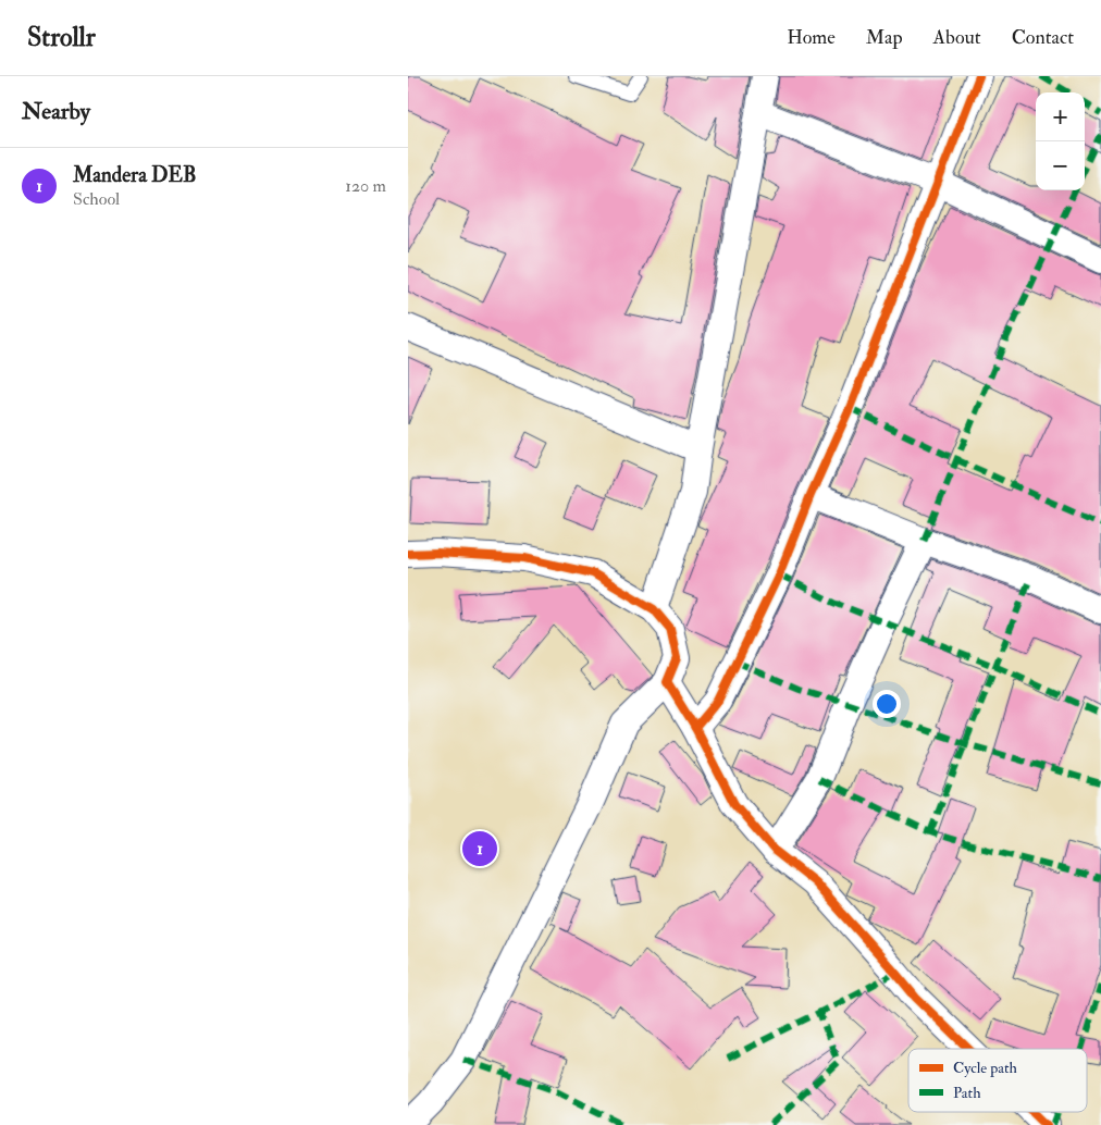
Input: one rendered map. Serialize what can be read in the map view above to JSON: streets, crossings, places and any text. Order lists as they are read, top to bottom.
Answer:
{
  "legend": ["Cycle path", "Path"],
  "page": {
    "header": "Strollr",
    "nav": [
      "Home",
      "Map",
      "About",
      "Contact"
    ],
    "heading": "Nearby",
    "map_buttons": ["+", "−"],
    "list": [
      {
        "mark": "1",
        "name": "Mandera DEB",
        "note": "School",
        "value": "120 m"
      }
    ],
    "pins": "1"
  }
}
